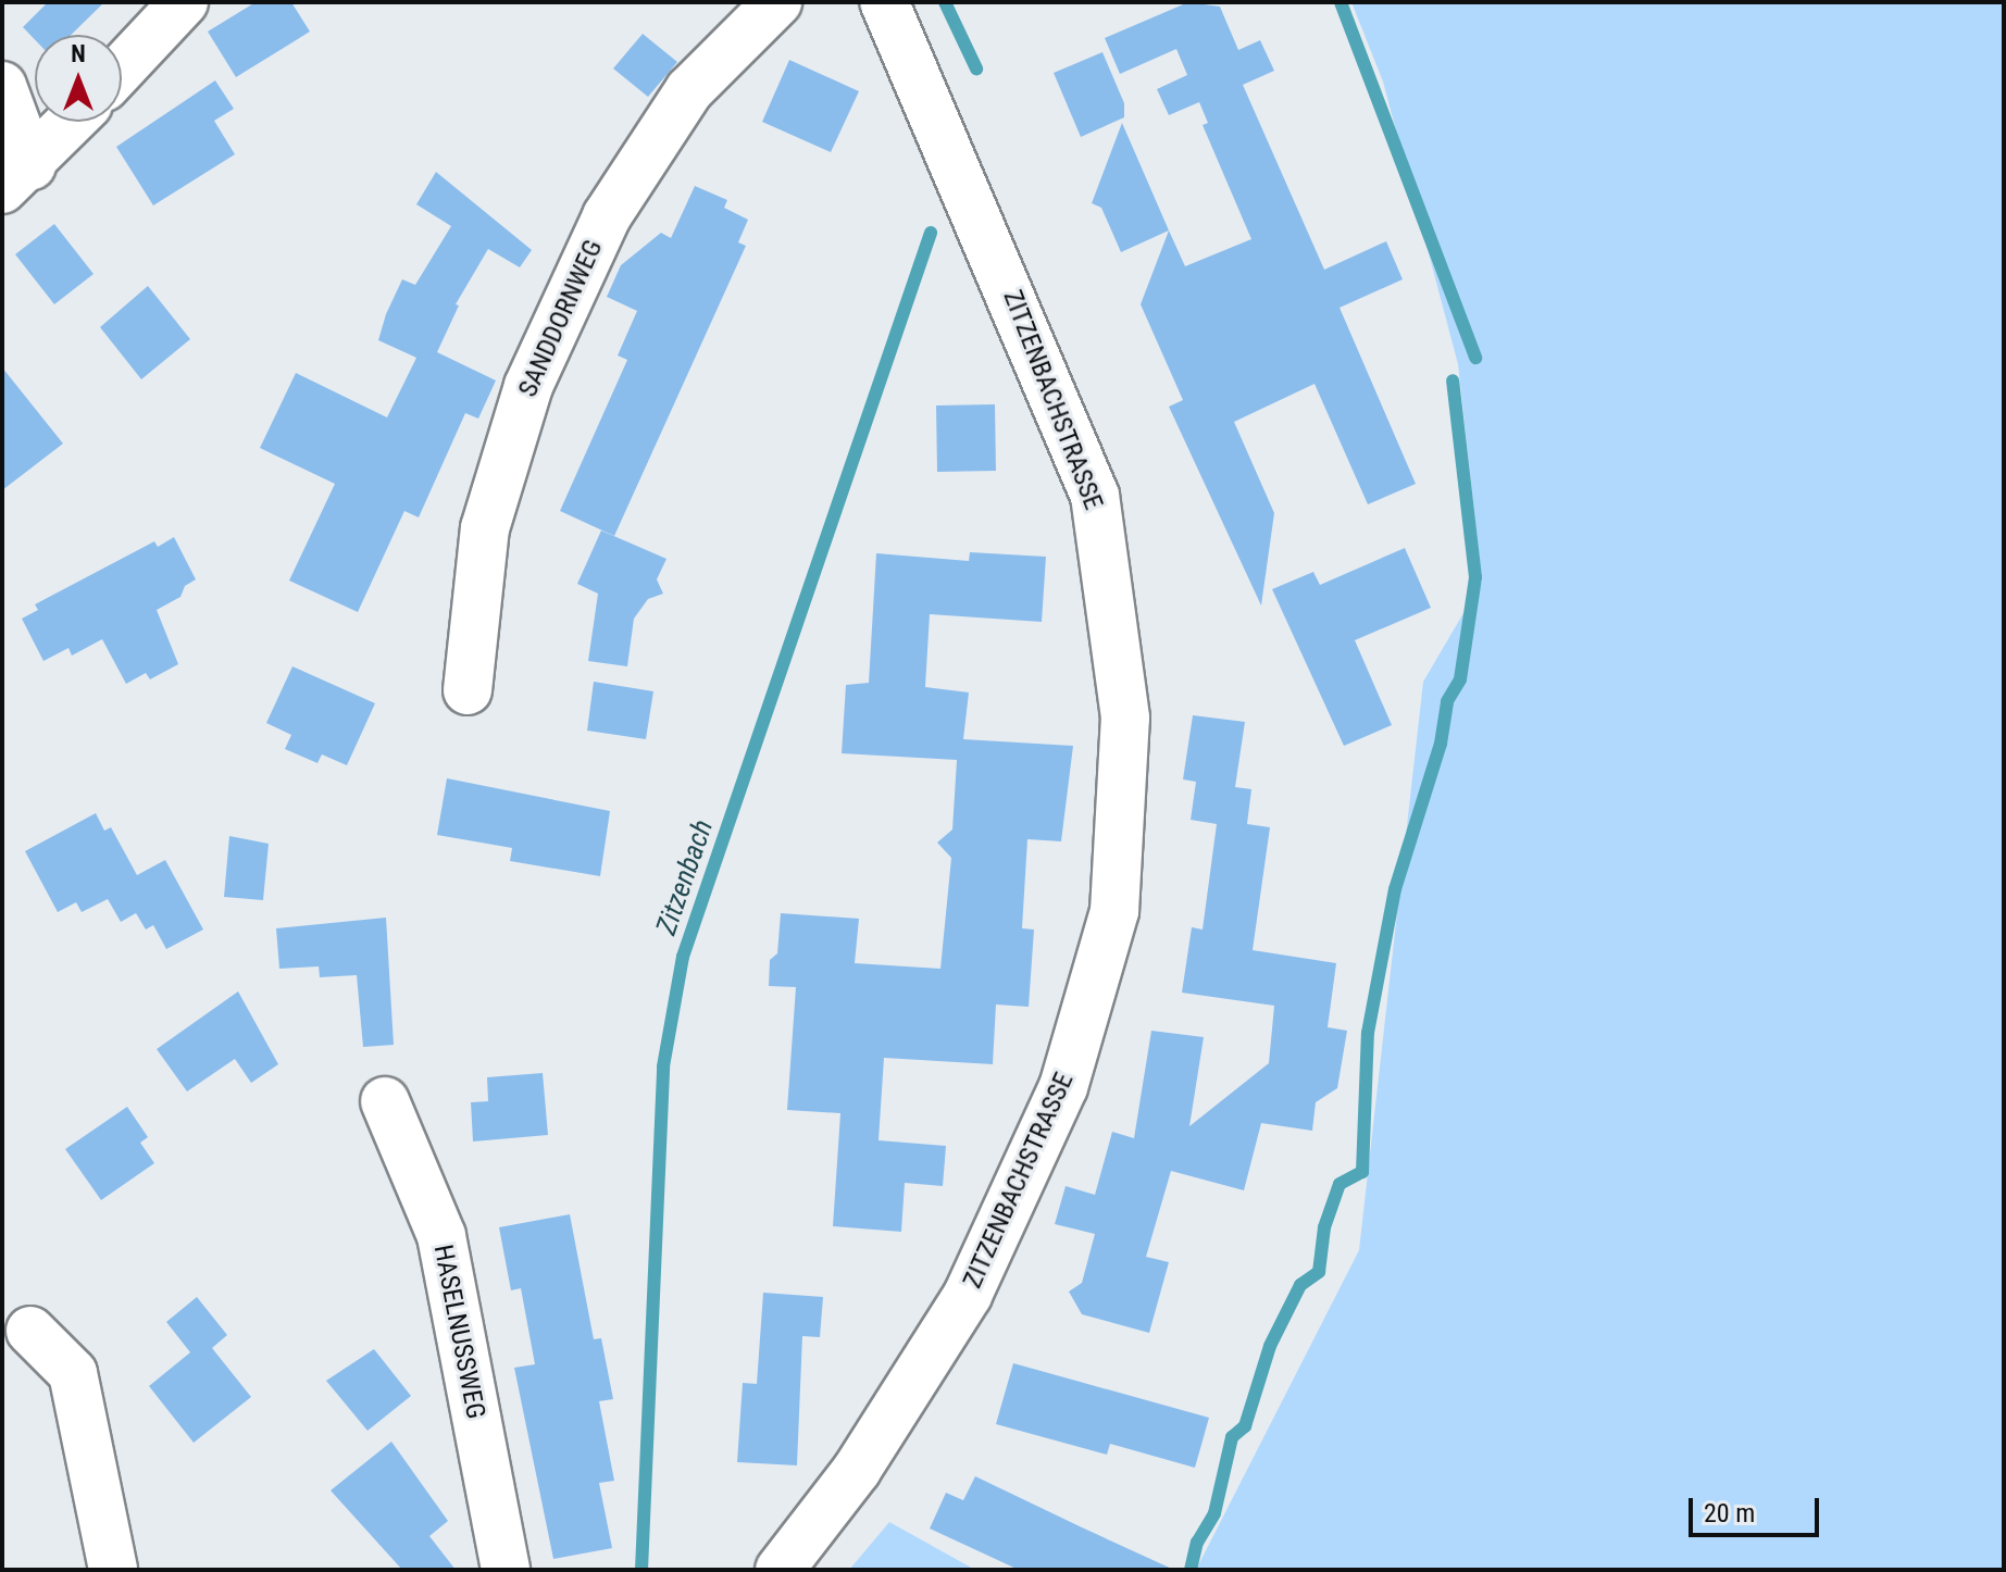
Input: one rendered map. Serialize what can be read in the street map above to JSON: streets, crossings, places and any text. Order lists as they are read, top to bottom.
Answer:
{
  "streets": {
    "street": ["SANDDORNWEG", "ZITZENBACHSTRASSE", "HASELNUSSWEG"]
  },
  "water": ["Zitzenbach"],
  "scale_bar": "20 m",
  "north": "top"
}
